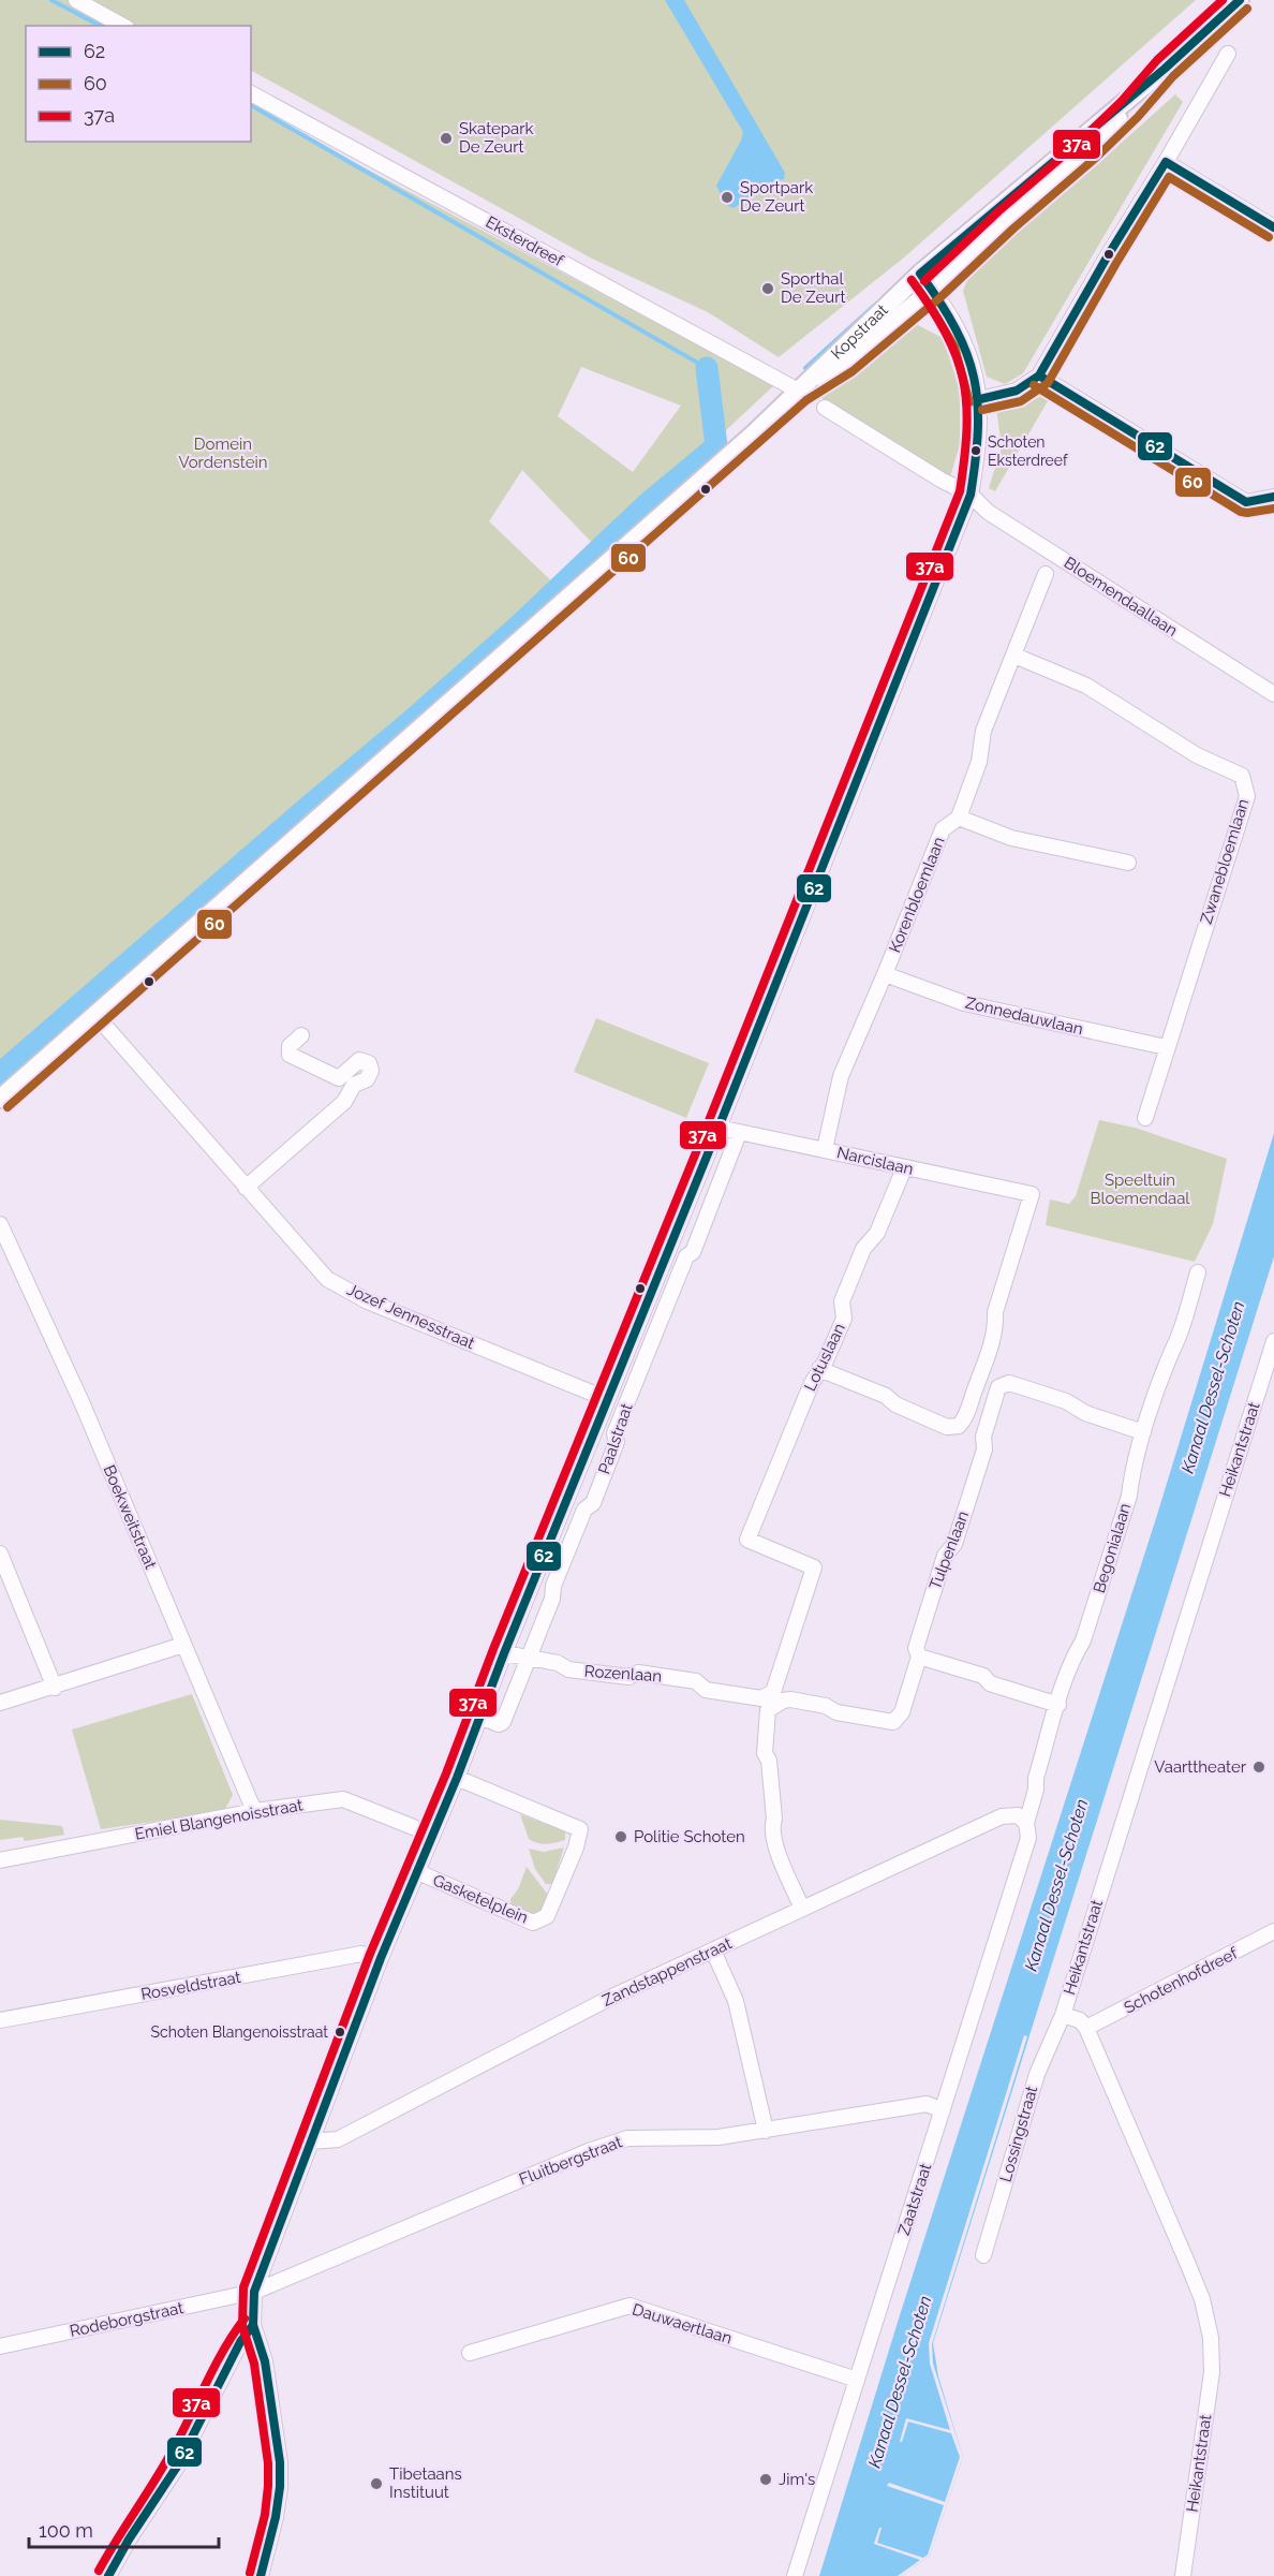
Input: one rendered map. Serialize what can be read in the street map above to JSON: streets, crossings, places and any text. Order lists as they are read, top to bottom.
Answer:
{
  "streets": {
    "main road": ["Kopstraat"],
    "street": [
      "Eksterdreef",
      "Bloemendaallaan",
      "Zwanebloemlaan",
      "Korenbloemlaan",
      "Zonnedauwlaan",
      "Narcislaan",
      "Jozef Jennesstraat",
      "Lotuslaan",
      "Paalstraat",
      "Heikantstraat",
      "Boekweitstraat",
      "Begonialaan",
      "Tulpenlaan",
      "Rozenlaan",
      "Emiel Blangenoisstraat",
      "Gasketelplein",
      "Zandstappenstraat",
      "Schotenhofdreef",
      "Rosveldstraat",
      "Lossingstraat",
      "Fluitbergstraat",
      "Zaatstraat",
      "Rodeborgstraat",
      "Dauwaertlaan"
    ]
  },
  "crossings": [
    ["Eksterdreef", "Kopstraat"],
    ["Kopstraat", "Jozef Jennesstraat"],
    ["Kopstraat", "Paalstraat"],
    ["Bloemendaallaan", "Paalstraat"],
    ["Zwanebloemlaan", "Korenbloemlaan"],
    ["Zwanebloemlaan", "Zonnedauwlaan"],
    ["Korenbloemlaan", "Zonnedauwlaan"],
    ["Korenbloemlaan", "Narcislaan"],
    ["Narcislaan", "Lotuslaan"],
    ["Narcislaan", "Paalstraat"],
    ["Jozef Jennesstraat", "Paalstraat"],
    ["Lotuslaan", "Rozenlaan"],
    ["Paalstraat", "Rozenlaan"],
    ["Paalstraat", "Emiel Blangenoisstraat"],
    ["Paalstraat", "Gasketelplein"],
    ["Paalstraat", "Zandstappenstraat"],
    ["Paalstraat", "Rosveldstraat"],
    ["Paalstraat", "Fluitbergstraat"],
    ["Paalstraat", "Rodeborgstraat"],
    ["Heikantstraat", "Schotenhofdreef"],
    ["Heikantstraat", "Lossingstraat"],
    ["Boekweitstraat", "Emiel Blangenoisstraat"],
    ["Begonialaan", "Tulpenlaan"],
    ["Begonialaan", "Zandstappenstraat"],
    ["Begonialaan", "Zaatstraat"],
    ["Tulpenlaan", "Zandstappenstraat"],
    ["Zandstappenstraat", "Zaatstraat"],
    ["Fluitbergstraat", "Zaatstraat"],
    ["Fluitbergstraat", "Rodeborgstraat"],
    ["Zaatstraat", "Dauwaertlaan"]
  ],
  "water": ["Kanaal Dessel-Schoten"],
  "parks": ["Domein Vordenstein", "Speeltuin Bloemendaal"],
  "places": [
    "Skatepark De Zeurt",
    "Sportpark De Zeurt",
    "Sporthal De Zeurt",
    "Schoten Eksterdreef",
    "Vaarttheater",
    "Politie Schoten",
    "Schoten Blangenoisstraat",
    "Jim's",
    "Tibetaans Instituut"
  ],
  "lines": ["transit line 62", "transit line 37a", "transit line 60"],
  "legend": ["62", "60", "37a"],
  "scale_bar": "100 m"
}
